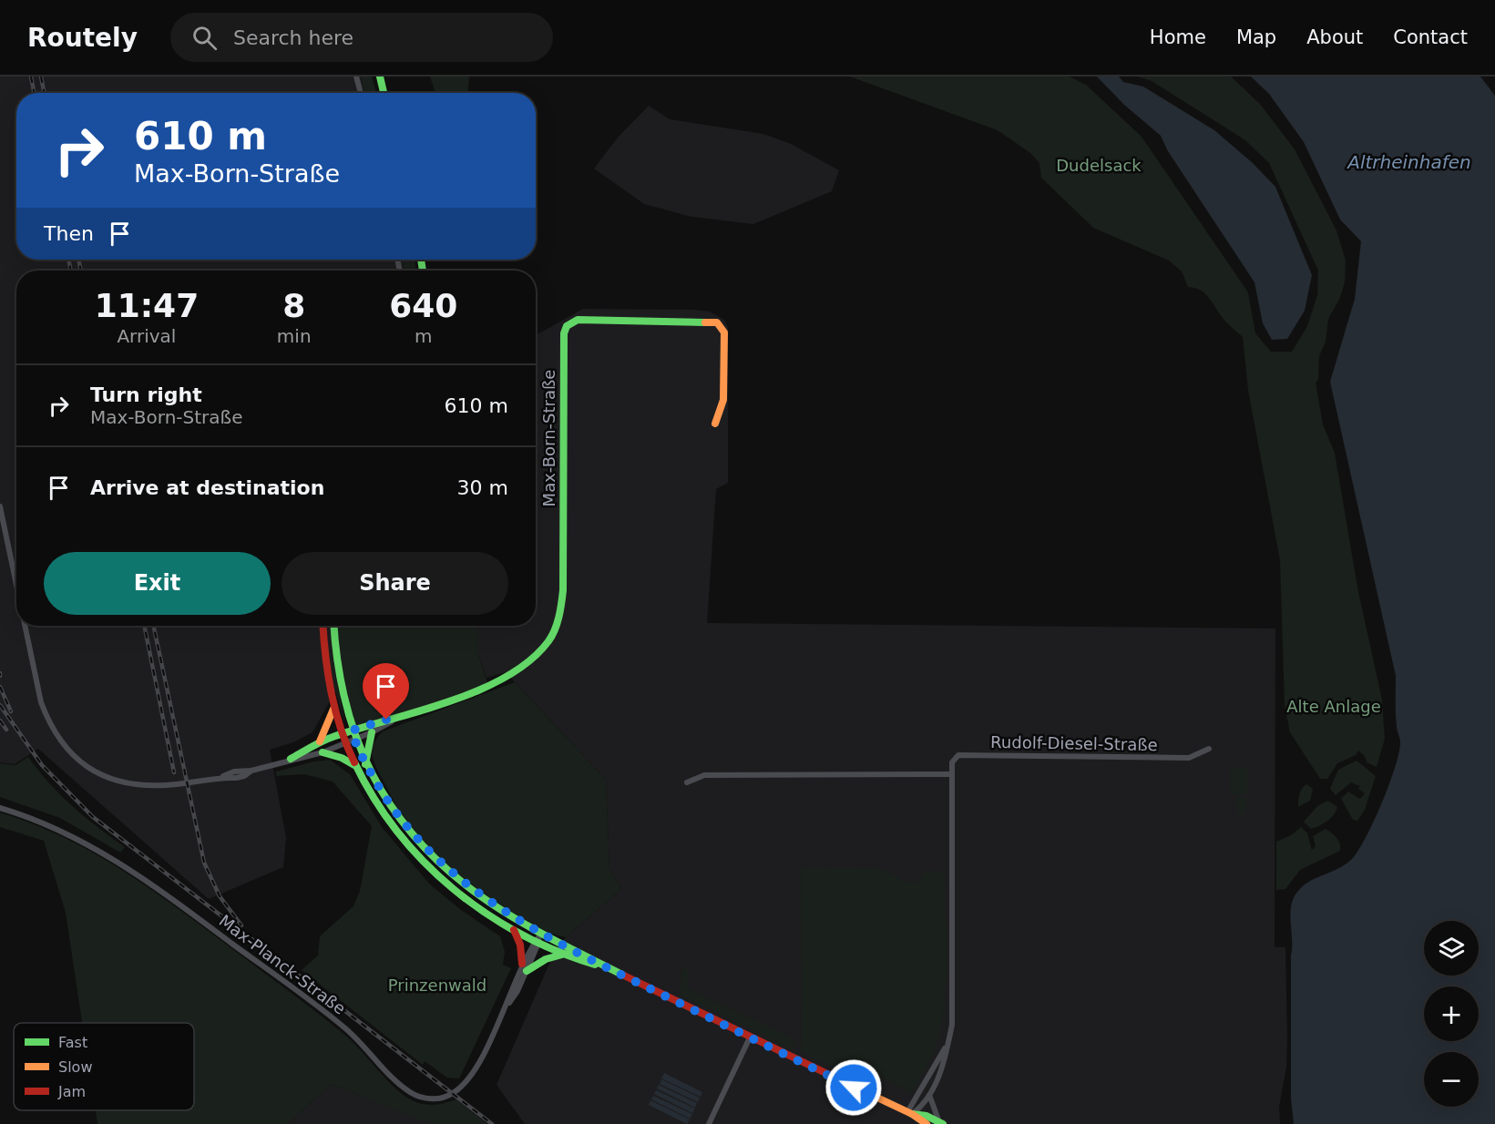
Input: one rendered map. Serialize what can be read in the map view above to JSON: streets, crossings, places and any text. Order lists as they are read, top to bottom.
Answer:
{
  "streets": {
    "main road": ["Max-Born-Straße"],
    "street": ["Rudolf-Diesel-Straße", "Max-Planck-Straße"]
  },
  "water": ["Altrheinhafen"],
  "parks": ["Dudelsack", "Alte Anlage", "Prinzenwald"],
  "legend": ["Fast", "Slow", "Jam"],
  "page": {
    "header": "Routely",
    "search": "Search here",
    "nav": [
      "Home",
      "Map",
      "About",
      "Contact"
    ],
    "turn": ["610 m", "Max-Born-Straße"],
    "then": "Then",
    "eta": [
      "11:47",
      "Arrival",
      "8",
      "min",
      "640",
      "m"
    ],
    "list": [
      {
        "name": "Turn right",
        "note": "Max-Born-Straße",
        "value": "610 m"
      },
      {
        "name": "Arrive at destination",
        "value": "30 m"
      }
    ],
    "buttons": ["Exit", "Share"],
    "map_buttons": ["+", "−"]
  }
}
